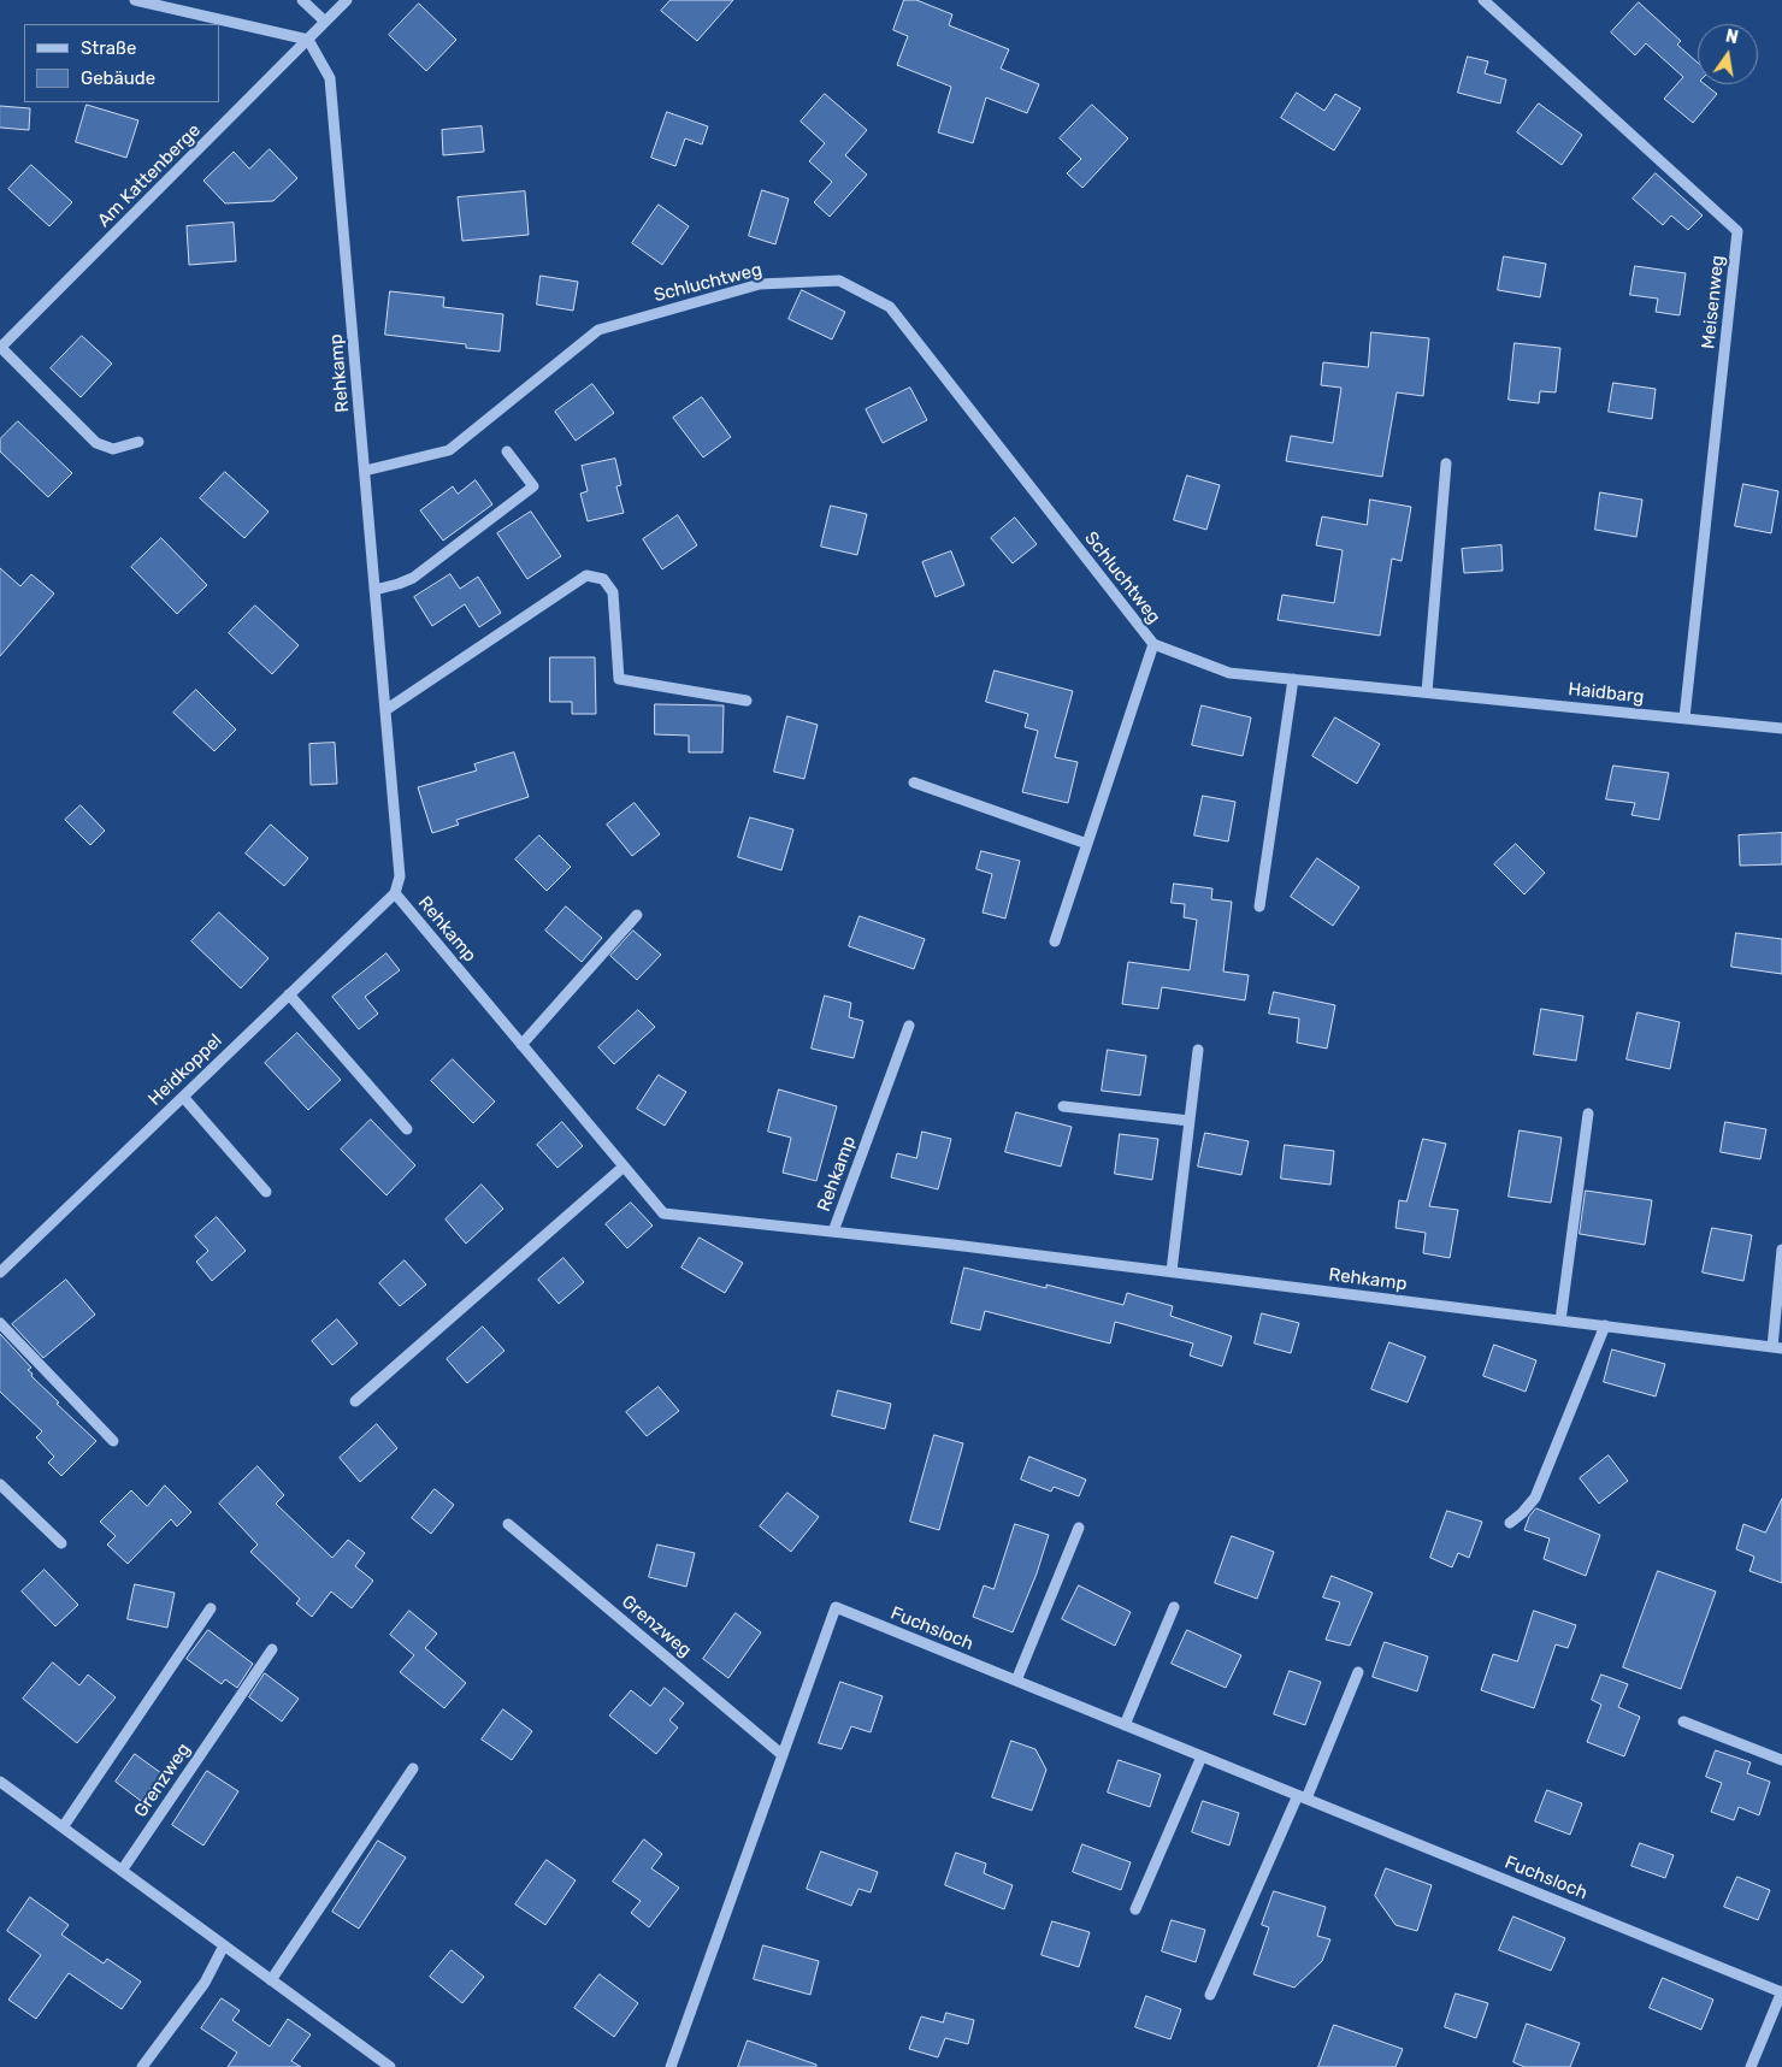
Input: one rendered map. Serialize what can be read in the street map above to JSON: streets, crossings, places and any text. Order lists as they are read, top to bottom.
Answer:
{
  "streets": {
    "street": [
      "Am Kattenberge",
      "Schluchtweg",
      "Meisenweg",
      "Rehkamp",
      "Haidbarg",
      "Heidkoppel",
      "Grenzweg",
      "Fuchsloch"
    ]
  },
  "crossings": [
    ["Am Kattenberge", "Rehkamp"],
    ["Schluchtweg", "Rehkamp"],
    ["Schluchtweg", "Haidbarg"],
    ["Meisenweg", "Haidbarg"],
    ["Rehkamp", "Heidkoppel"],
    ["Grenzweg", "Fuchsloch"]
  ],
  "legend": ["Straße", "Gebäude"],
  "north": "top"
}
